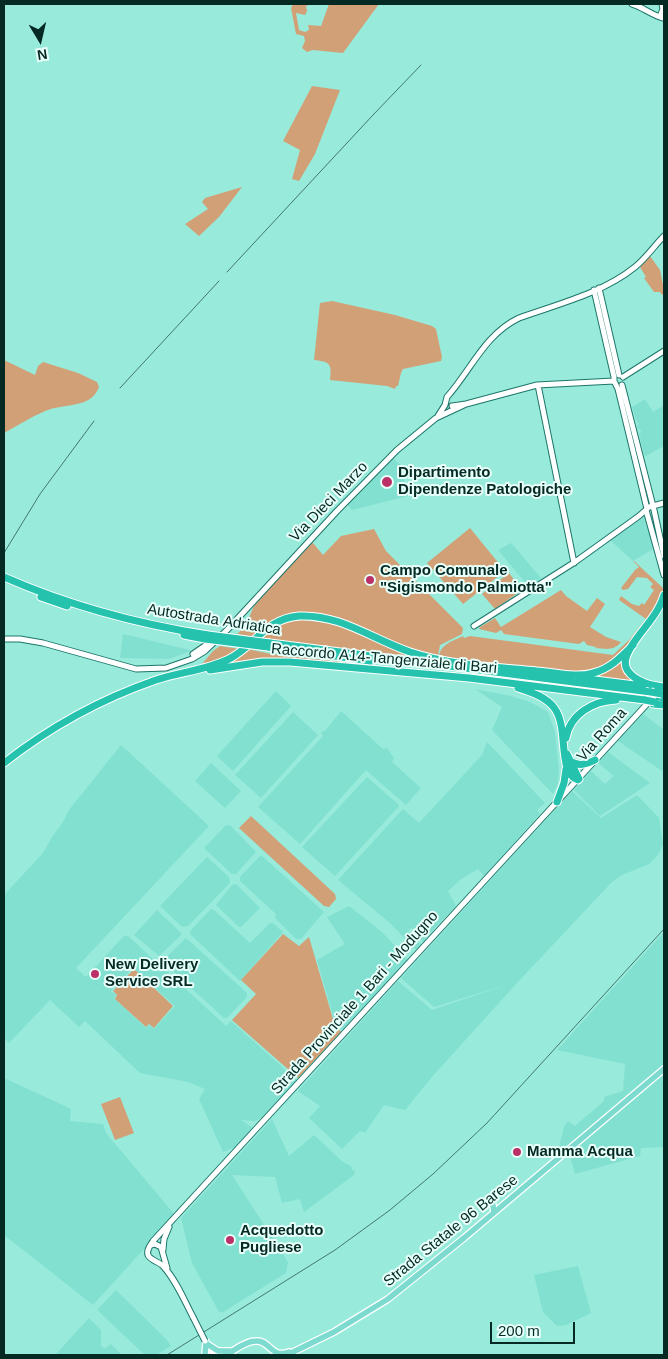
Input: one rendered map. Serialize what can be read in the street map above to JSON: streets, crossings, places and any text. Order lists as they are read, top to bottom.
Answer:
{
  "streets": {
    "highway": ["Autostrada Adriatica", "Raccordo A14-Tangenziale di Bari"],
    "main road": ["Strada Statale 96 Barese"],
    "street": ["Via Dieci Marzo", "Via Roma", "Strada Provinciale 1 Bari - Modugno"]
  },
  "crossings": [
    ["Autostrada Adriatica", "Raccordo A14-Tangenziale di Bari"],
    ["Autostrada Adriatica", "Via Roma"],
    ["Raccordo A14-Tangenziale di Bari", "Via Roma"],
    ["Via Roma", "Strada Provinciale 1 Bari - Modugno"]
  ],
  "places": [
    "Dipartimento Dipendenze Patologiche",
    "Campo Comunale \"Sigismondo Palmiotta\"",
    "New Delivery Service SRL",
    "Mamma Acqua",
    "Acquedotto Pugliese"
  ],
  "scale_bar": "200 m",
  "north": "bottom"
}
